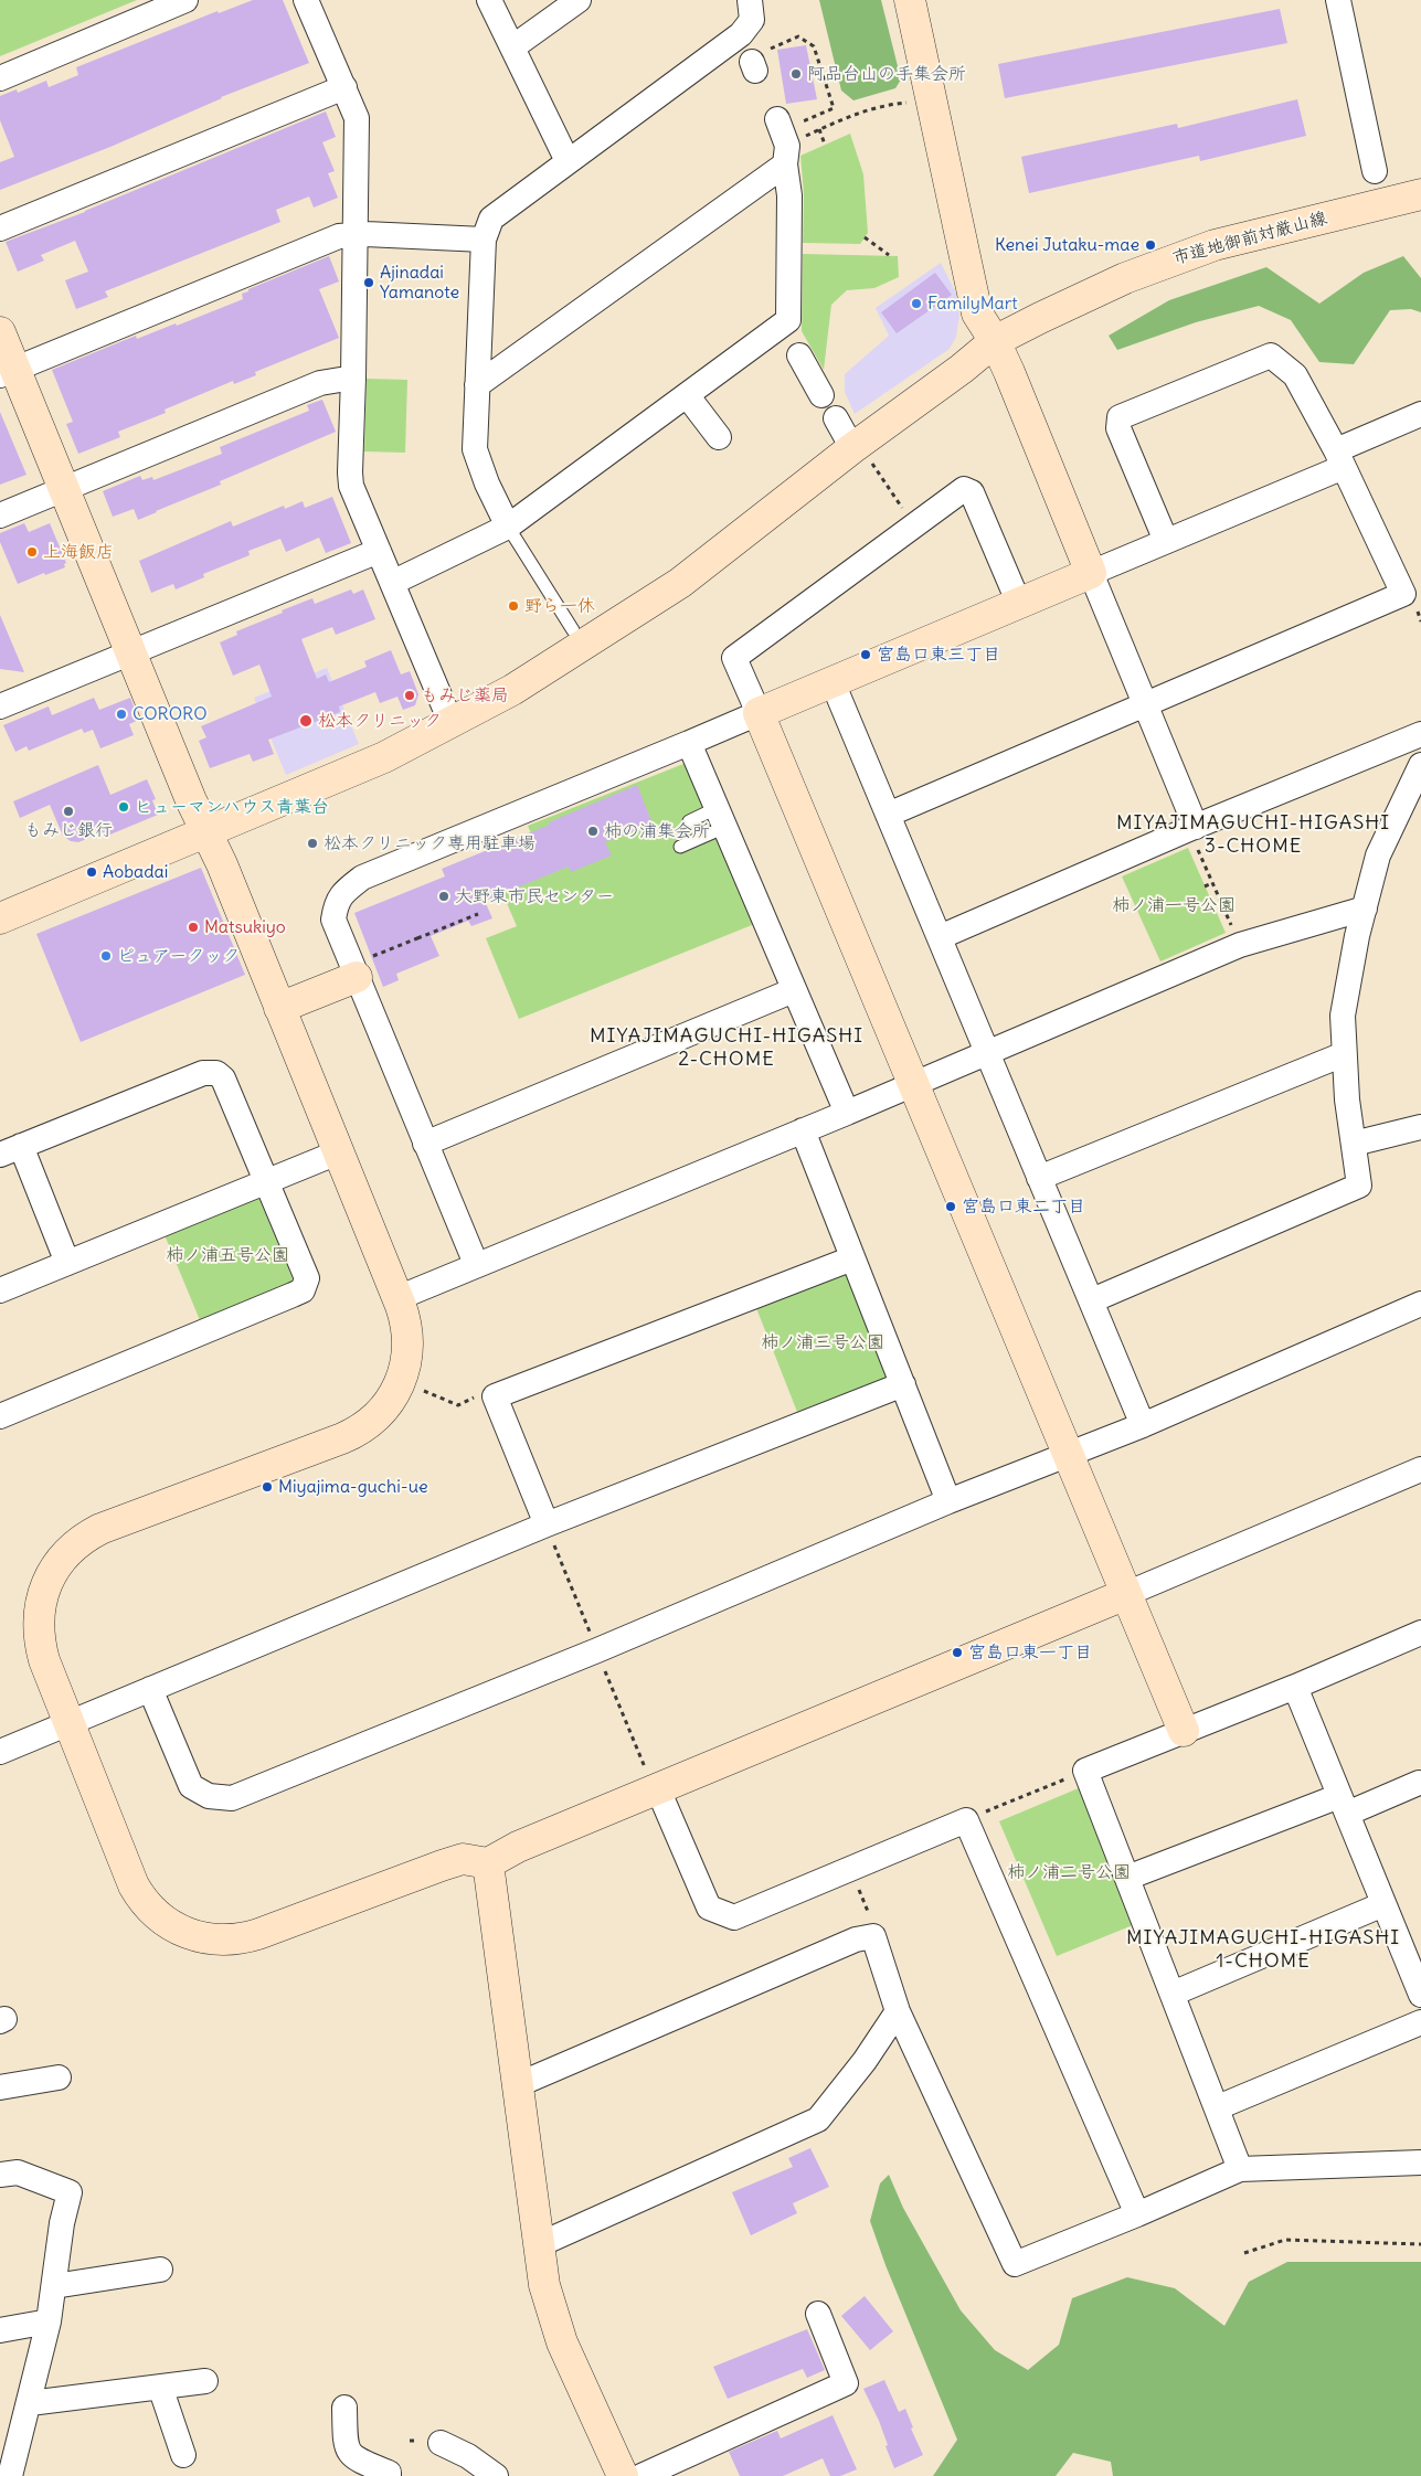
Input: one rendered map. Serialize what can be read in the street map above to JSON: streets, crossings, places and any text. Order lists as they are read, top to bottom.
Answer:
{
  "streets": {
    "street": ["市道地御前対厳山線"]
  },
  "districts": ["MIYAJIMAGUCHI-HIGASHI 3-CHOME", "MIYAJIMAGUCHI-HIGASHI 2-CHOME", "MIYAJIMAGUCHI-HIGASHI 1-CHOME"],
  "parks": [
    "柿ノ浦一号公園",
    "柿ノ浦五号公園",
    "柿ノ浦三号公園",
    "柿ノ浦二号公園"
  ],
  "places": [
    "阿品台山の手集会所",
    "Kenei Jutaku-mae",
    "Ajinadai Yamanote",
    "FamilyMart",
    "上海飯店",
    "野ら一休",
    "宮島口東三丁目",
    "もみじ薬局",
    "CORORO",
    "松本クリニック",
    "ヒューマンハウス青葉台",
    "もみじ銀行",
    "柿の浦集会所",
    "松本クリニック専用駐車場",
    "Aobadai",
    "大野東市民センター",
    "Matsukiyo",
    "ピュアークック",
    "宮島口東二丁目",
    "Miyajima-guchi-ue",
    "宮島口東一丁目"
  ]
}
